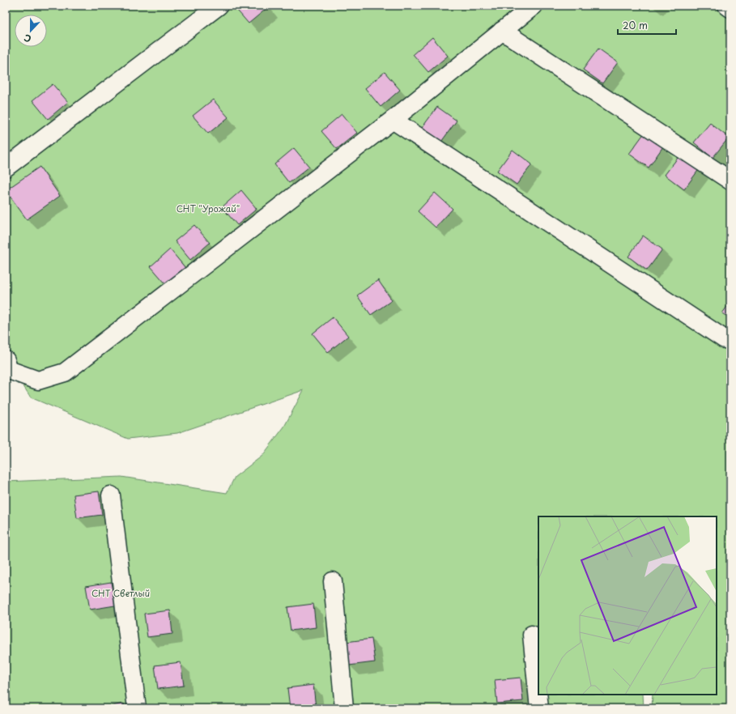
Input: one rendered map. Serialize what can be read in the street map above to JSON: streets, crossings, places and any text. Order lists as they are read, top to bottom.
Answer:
{
  "parks": ["СНТ \"Урожай\"", "СНТ Светлый"],
  "scale_bar": "20 m",
  "north": "bottom"
}
